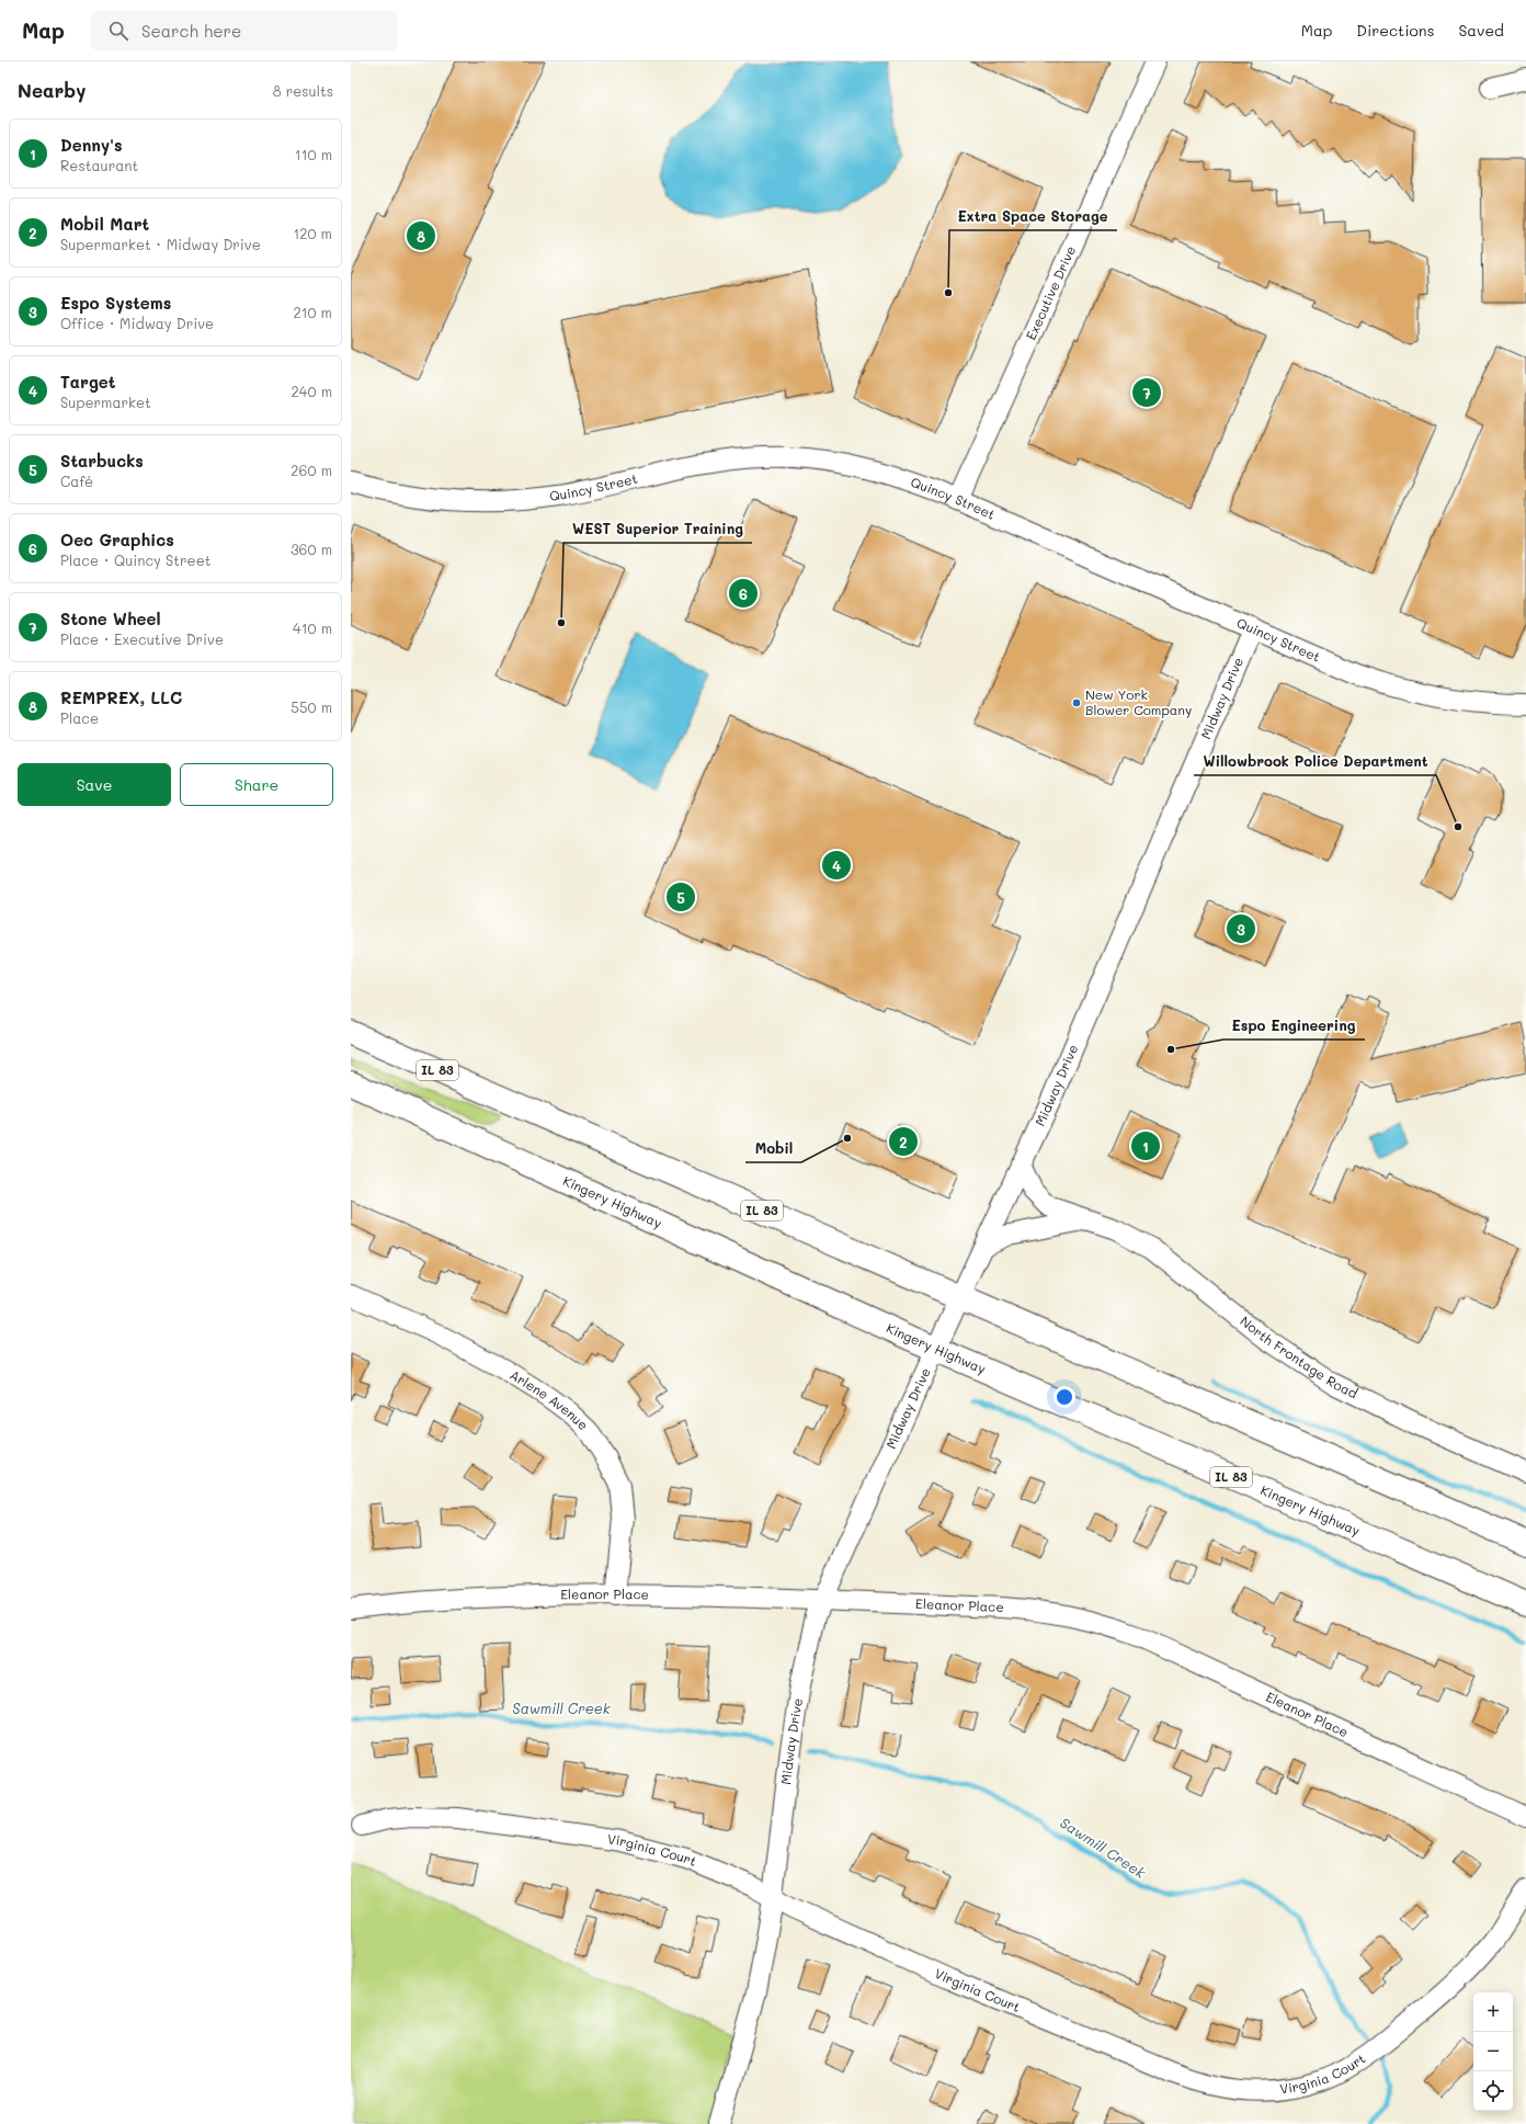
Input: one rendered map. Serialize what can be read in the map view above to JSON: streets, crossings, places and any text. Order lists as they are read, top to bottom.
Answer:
{
  "streets": {
    "highway": ["IL 83", "Kingery Highway"],
    "street": [
      "Executive Drive",
      "Quincy Street",
      "Midway Drive",
      "North Frontage Road",
      "Arlene Avenue",
      "Eleanor Place",
      "Virginia Court"
    ]
  },
  "crossings": [
    ["Executive Drive", "Quincy Street"],
    ["Quincy Street", "Midway Drive"],
    ["Midway Drive", "IL 83"],
    ["Midway Drive", "Kingery Highway"],
    ["Midway Drive", "North Frontage Road"],
    ["Midway Drive", "Eleanor Place"],
    ["Midway Drive", "Virginia Court"],
    ["Arlene Avenue", "Eleanor Place"]
  ],
  "water": ["Sawmill Creek"],
  "places": [
    "Extra Space Storage",
    "WEST Superior Training",
    "New York Blower Company",
    "Willowbrook Police Department",
    "Espo Engineering",
    "Mobil"
  ],
  "page": {
    "header": "Map",
    "search": "Search here",
    "nav": ["Map", "Directions", "Saved"],
    "heading": ["Nearby", "8 results"],
    "list": [
      {
        "mark": "1",
        "name": "Denny's",
        "note": "Restaurant",
        "value": "110 m"
      },
      {
        "mark": "2",
        "name": "Mobil Mart",
        "note": "Supermarket · Midway Drive",
        "value": "120 m"
      },
      {
        "mark": "3",
        "name": "Espo Systems",
        "note": "Office · Midway Drive",
        "value": "210 m"
      },
      {
        "mark": "4",
        "name": "Target",
        "note": "Supermarket",
        "value": "240 m"
      },
      {
        "mark": "5",
        "name": "Starbucks",
        "note": "Café",
        "value": "260 m"
      },
      {
        "mark": "6",
        "name": "Oec Graphics",
        "note": "Place · Quincy Street",
        "value": "360 m"
      },
      {
        "mark": "7",
        "name": "Stone Wheel",
        "note": "Place · Executive Drive",
        "value": "410 m"
      },
      {
        "mark": "8",
        "name": "REMPREX, LLC",
        "note": "Place",
        "value": "550 m"
      }
    ],
    "pins": [
      "8",
      "7",
      "6",
      "4",
      "5",
      "3",
      "2",
      "1"
    ],
    "buttons": ["Save", "Share"],
    "map_buttons": ["+", "−"]
  }
}
